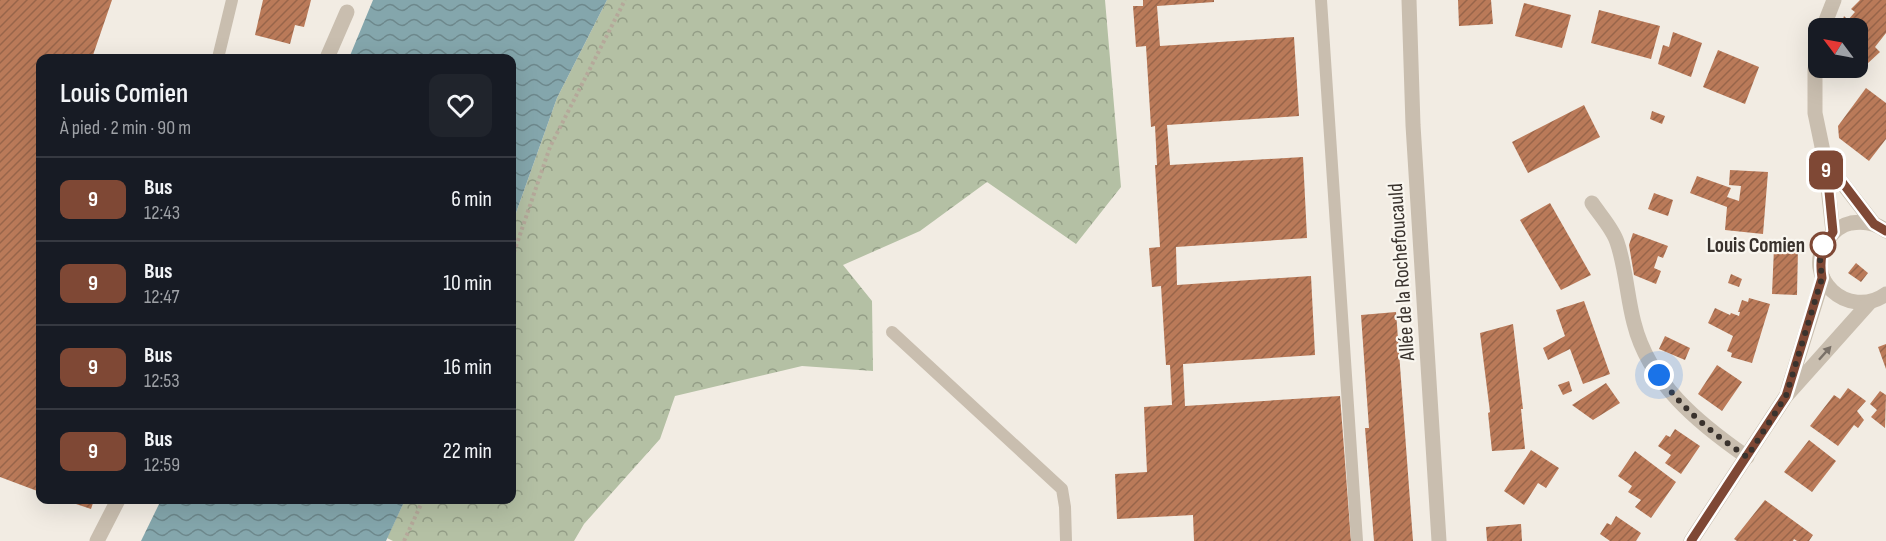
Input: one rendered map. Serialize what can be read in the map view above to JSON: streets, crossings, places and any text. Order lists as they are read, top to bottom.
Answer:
{
  "streets": {
    "street": ["Allée de la Rochefoucauld"]
  },
  "places": ["Louis Comien"],
  "lines": ["bus line 9"],
  "north": "top left",
  "page": {
    "on_map": "9",
    "heading": ["Louis Comien", "À pied · 2 min · 90 m"],
    "list": [
      {
        "mark": "9",
        "name": "Bus",
        "note": "12:43",
        "value": "6 min"
      },
      {
        "mark": "9",
        "name": "Bus",
        "note": "12:47",
        "value": "10 min"
      },
      {
        "mark": "9",
        "name": "Bus",
        "note": "12:53",
        "value": "16 min"
      },
      {
        "mark": "9",
        "name": "Bus",
        "note": "12:59",
        "value": "22 min"
      }
    ]
  }
}
